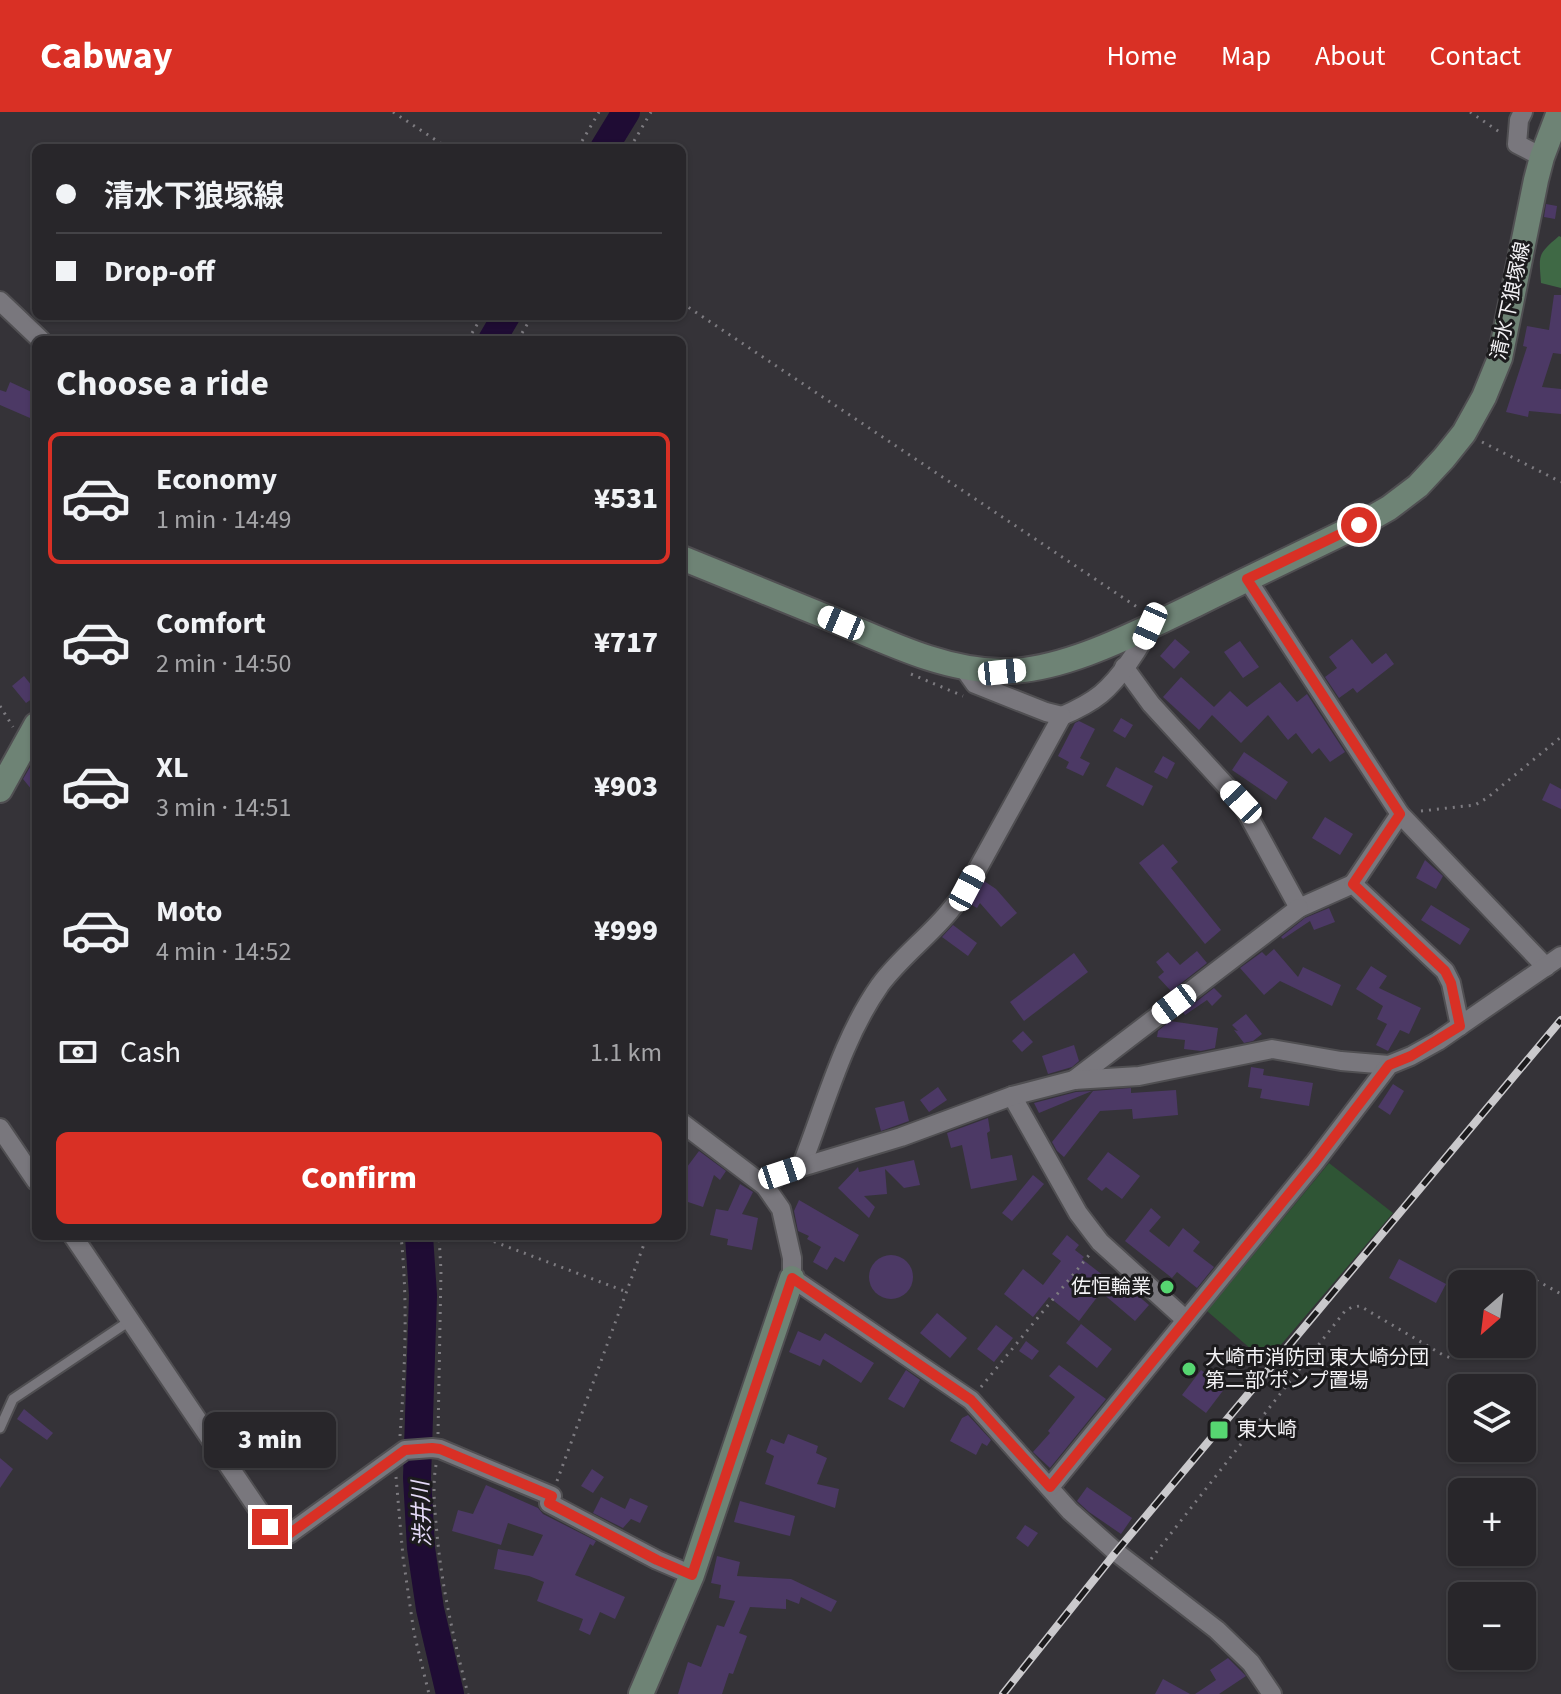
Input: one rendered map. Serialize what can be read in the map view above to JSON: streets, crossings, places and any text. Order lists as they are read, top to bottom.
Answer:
{
  "streets": {
    "main road": ["清水下狼塚線"]
  },
  "water": ["渋井川"],
  "places": {
    "other": ["佐恒輪業", "大崎市消防団 東大崎分団 第二部 ポンプ置場"],
    "transit": ["東大崎"]
  },
  "north": "bottom left",
  "page": {
    "header": "Cabway",
    "nav": [
      "Home",
      "Map",
      "About",
      "Contact"
    ],
    "banner": ["清水下狼塚線", "Drop-off"],
    "heading": "Choose a ride",
    "list": [
      {
        "name": "Economy",
        "note": "1 min · 14:49",
        "value": "¥531"
      },
      {
        "name": "Comfort",
        "note": "2 min · 14:50",
        "value": "¥717"
      },
      {
        "name": "XL",
        "note": "3 min · 14:51",
        "value": "¥903"
      },
      {
        "name": "Moto",
        "note": "4 min · 14:52",
        "value": "¥999"
      }
    ],
    "pay": ["Cash", "1.1 km"],
    "buttons": "Confirm",
    "map_buttons": ["+", "−"],
    "bubble": "3 min"
  }
}
